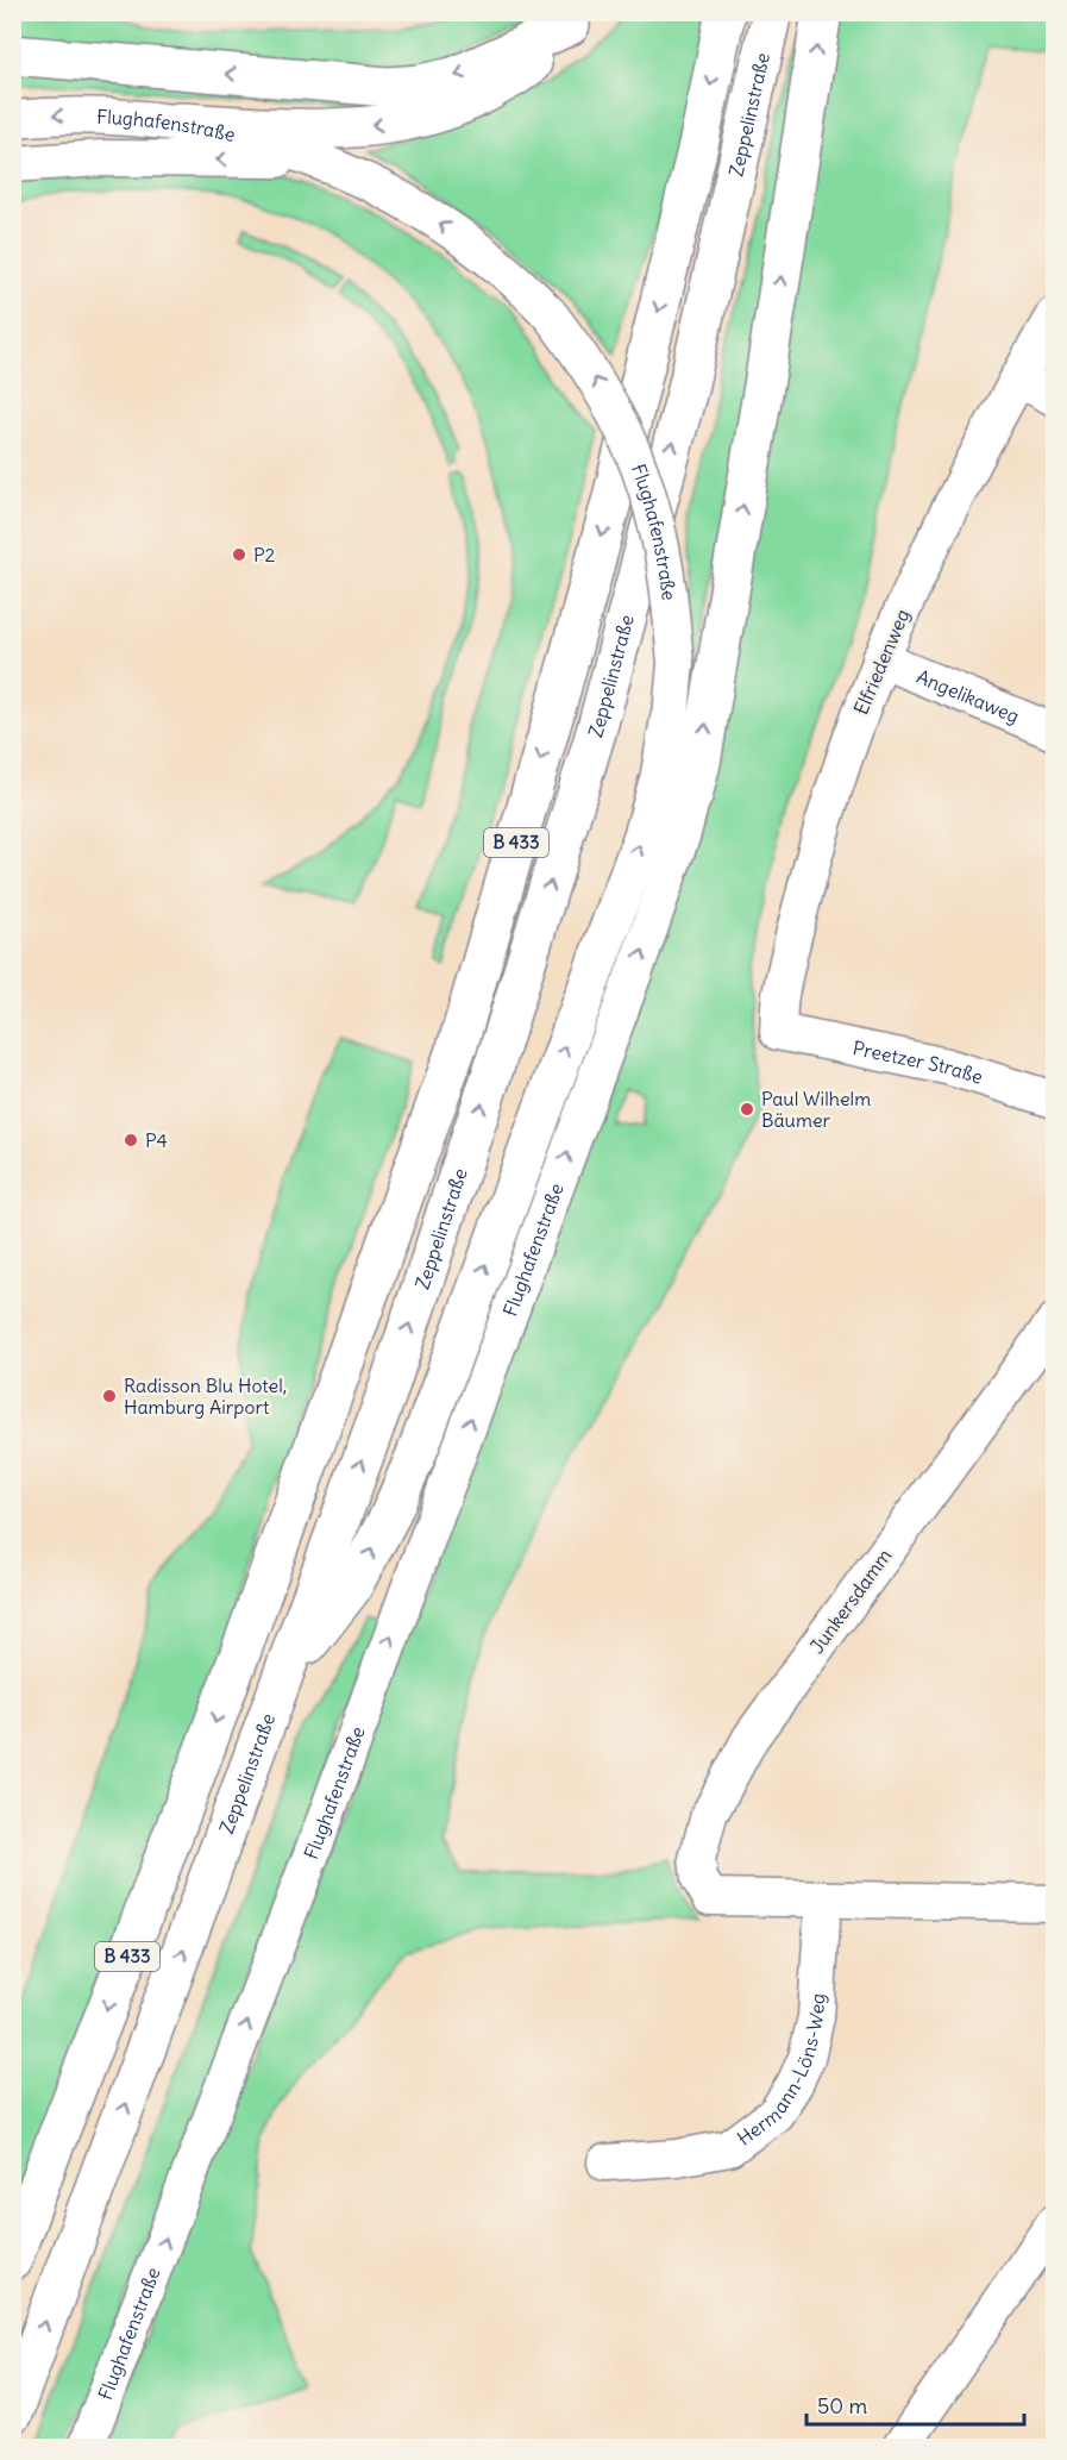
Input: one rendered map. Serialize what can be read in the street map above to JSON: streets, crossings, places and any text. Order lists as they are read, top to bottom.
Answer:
{
  "streets": {
    "highway": ["Zeppelinstraße", "B 433"],
    "street": [
      "Flughafenstraße",
      "Elfriedenweg",
      "Angelikaweg",
      "Preetzer Straße",
      "Junkersdamm",
      "Hermann-Löns-Weg"
    ]
  },
  "crossings": [
    ["Elfriedenweg", "Angelikaweg"],
    ["Elfriedenweg", "Preetzer Straße"],
    ["Junkersdamm", "Hermann-Löns-Weg"]
  ],
  "places": [
    "P2",
    "Paul Wilhelm Bäumer",
    "P4",
    "Radisson Blu Hotel, Hamburg Airport"
  ],
  "scale_bar": "50 m"
}
